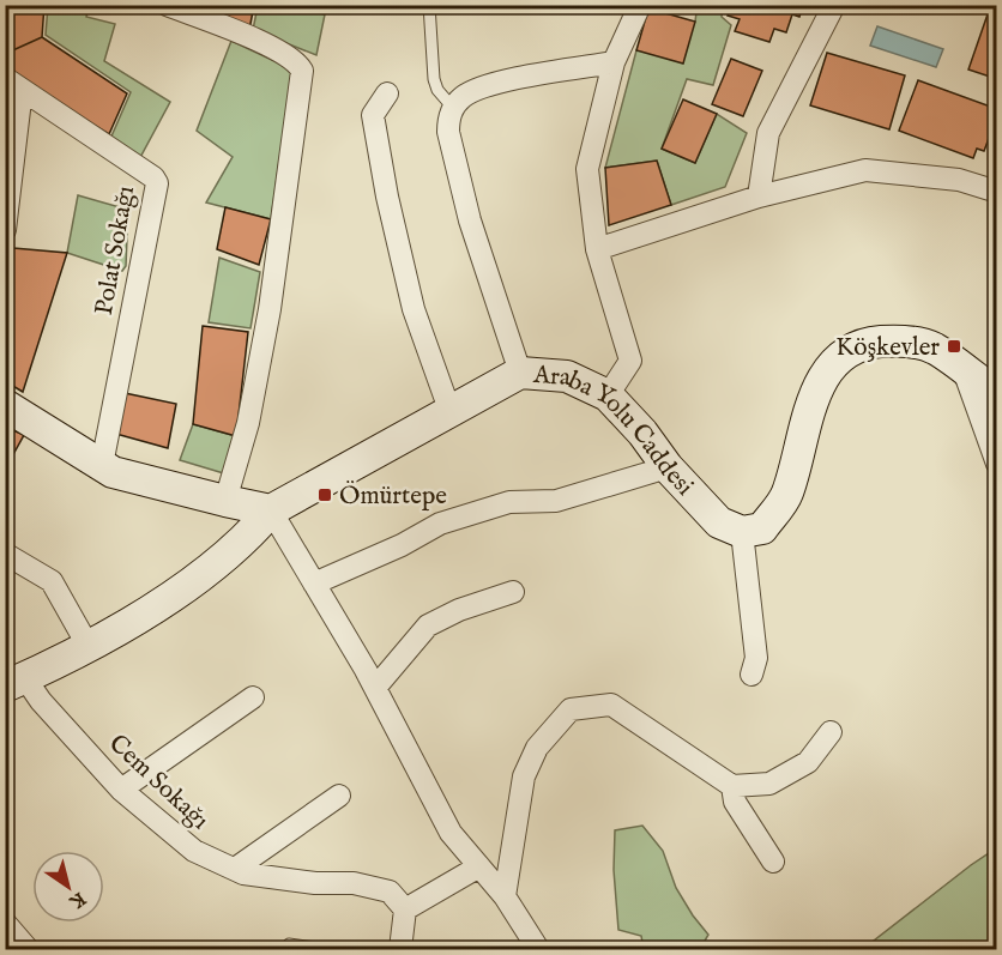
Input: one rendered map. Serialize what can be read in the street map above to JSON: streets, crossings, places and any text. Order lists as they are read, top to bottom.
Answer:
{
  "streets": {
    "street": ["Polat Sokağı", "Araba Yolu Caddesi", "Cem Sokağı"]
  },
  "crossings": [
    ["Araba Yolu Caddesi", "Cem Sokağı"]
  ],
  "places": {
    "transit": ["Köşkevler", "Ömürtepe"]
  },
  "north": "bottom right"
}
